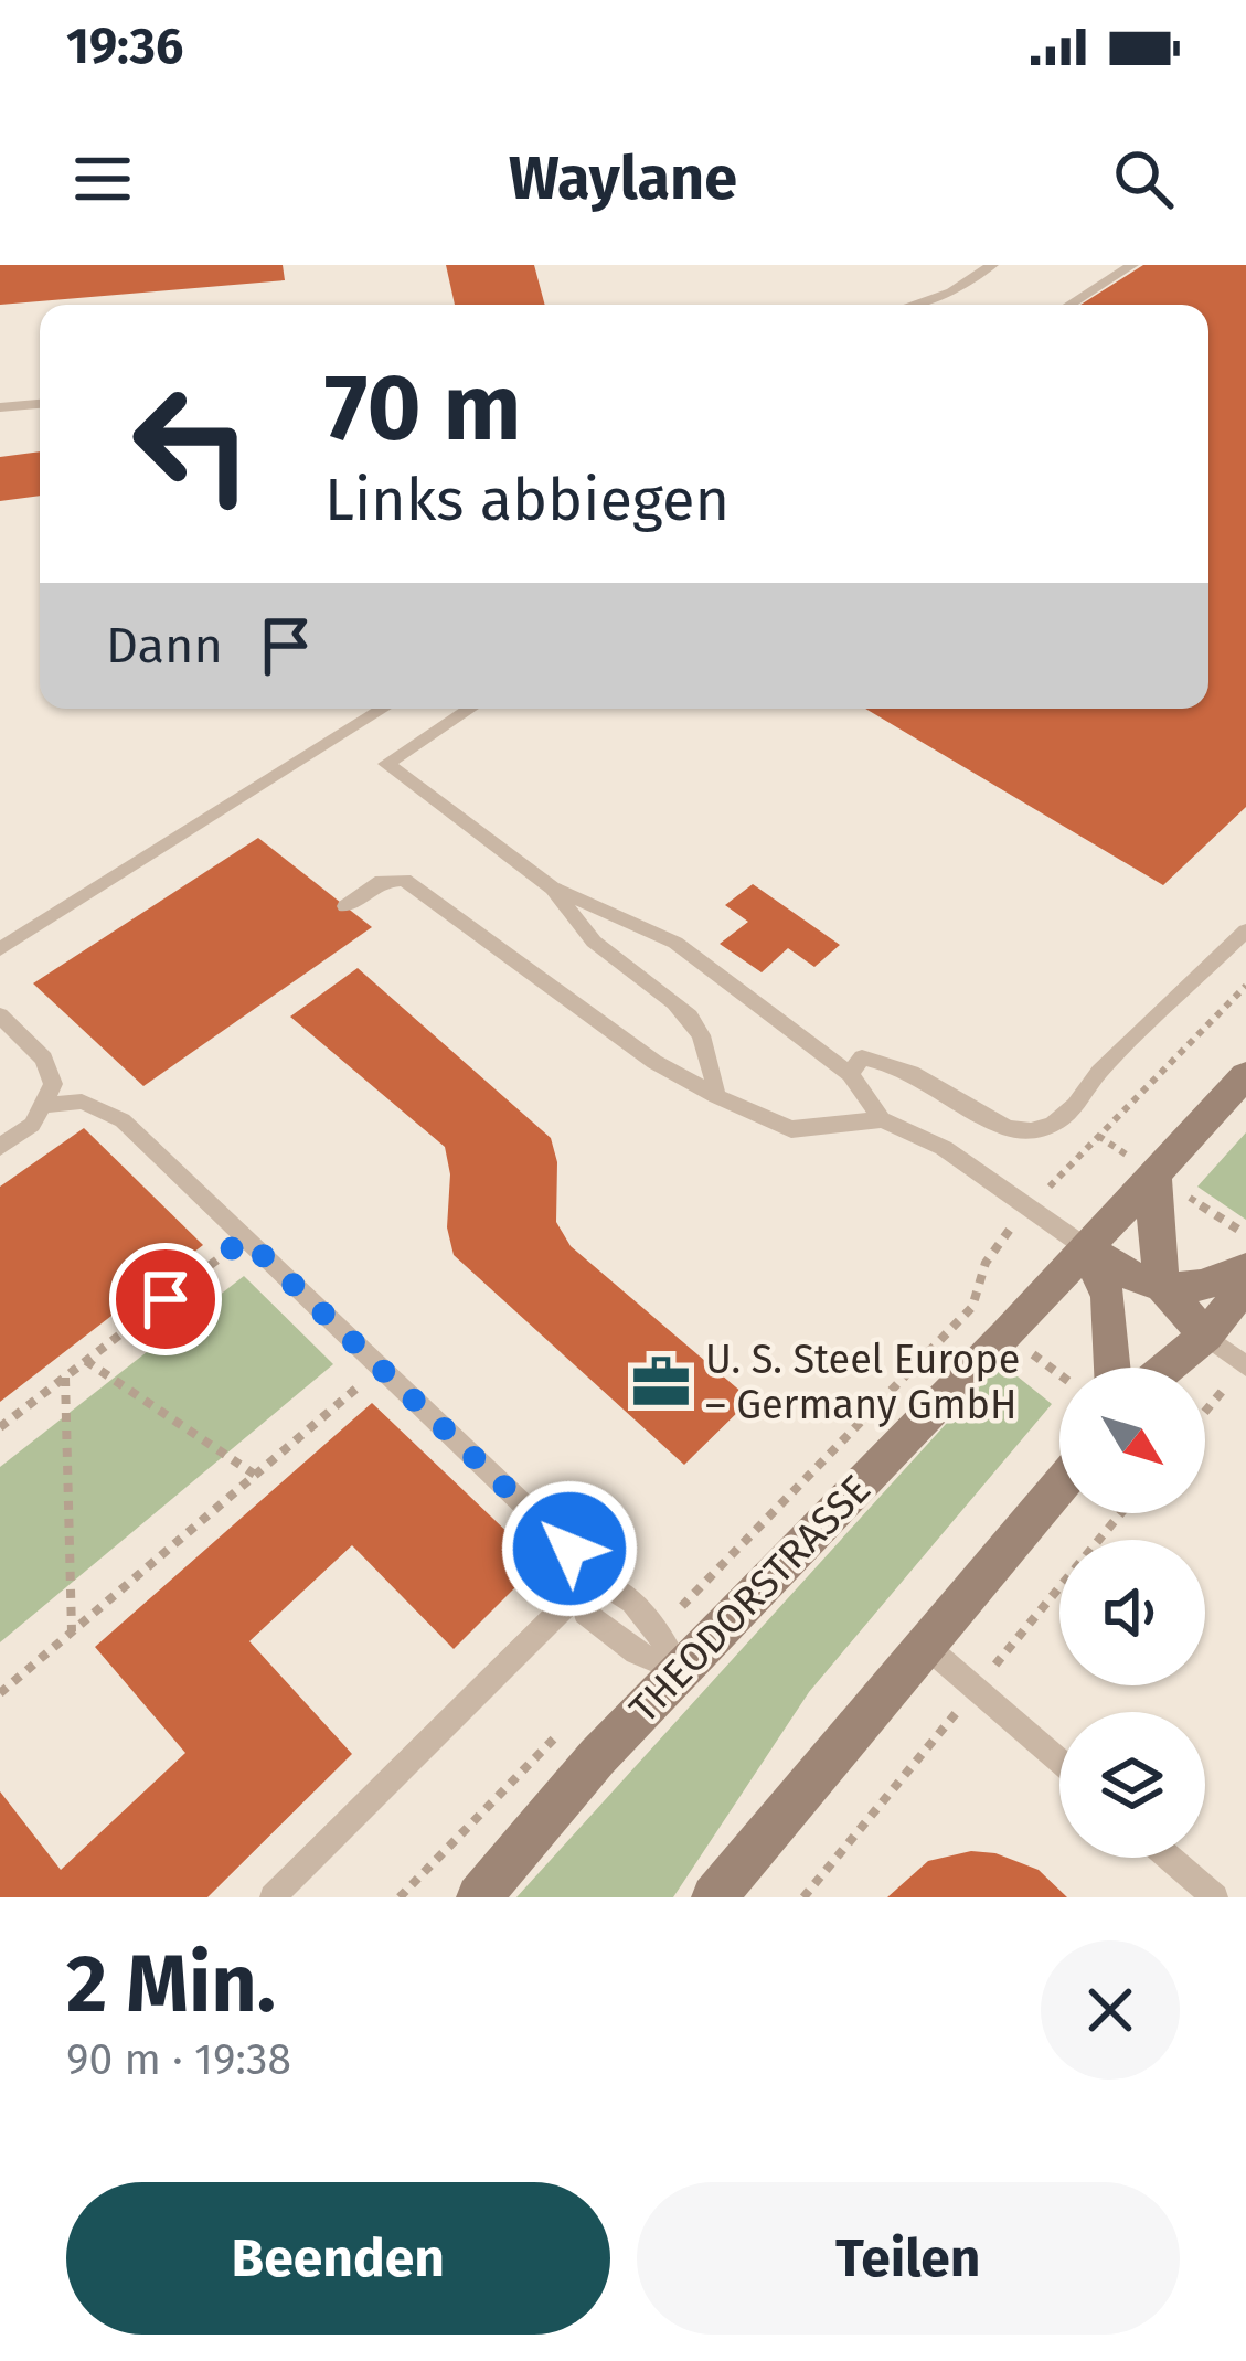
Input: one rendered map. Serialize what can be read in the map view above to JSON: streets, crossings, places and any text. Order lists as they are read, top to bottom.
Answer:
{
  "streets": {
    "main road": ["THEODORSTRASSE"]
  },
  "places": {
    "office": ["U. S. Steel Europe – Germany GmbH"]
  },
  "north": "bottom right",
  "page": {
    "status": "19:36",
    "header": "Waylane",
    "turn": ["70 m", "Links abbiegen"],
    "then": "Dann",
    "heading": ["2 Min.", "90 m · 19:38"],
    "buttons": ["Beenden", "Teilen"]
  }
}
